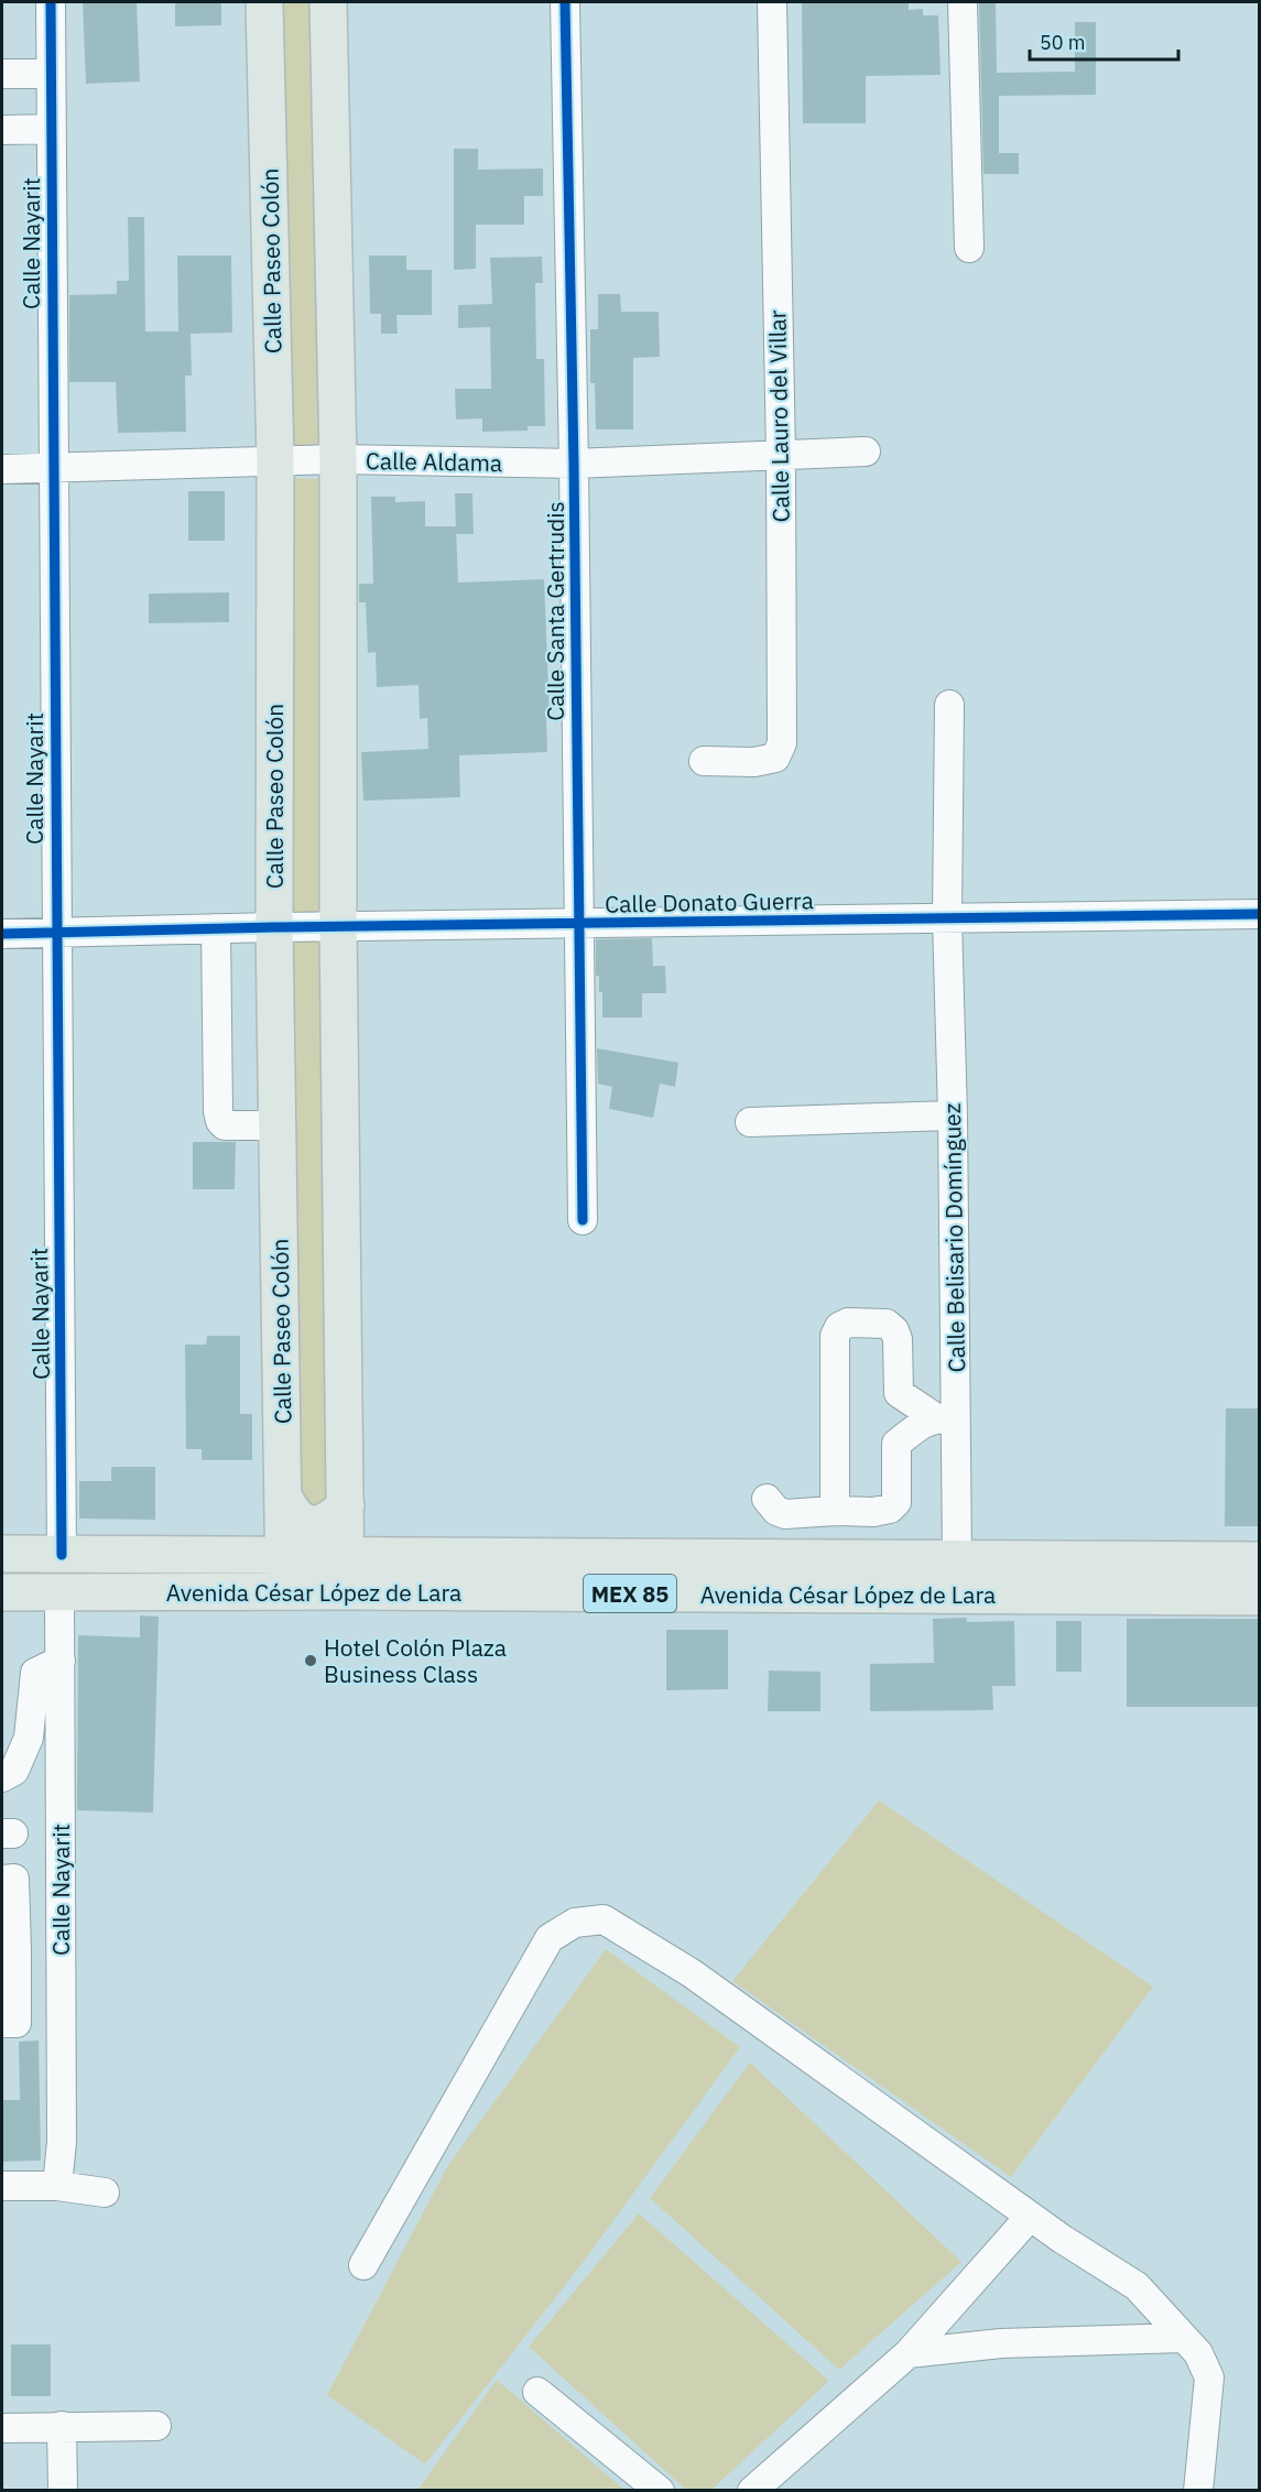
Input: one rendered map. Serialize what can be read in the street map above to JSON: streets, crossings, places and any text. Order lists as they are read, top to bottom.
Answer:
{
  "streets": {
    "main road": ["Calle Paseo Colón", "Avenida César López de Lara", "MEX 85"],
    "street": [
      "Calle Nayarit",
      "Calle Lauro del Villar",
      "Calle Aldama",
      "Calle Santa Gertrudis",
      "Calle Donato Guerra",
      "Calle Belisario Domínguez"
    ]
  },
  "crossings": [
    ["Calle Nayarit", "Calle Aldama"],
    ["Calle Nayarit", "Calle Donato Guerra"],
    ["Calle Nayarit", "Avenida César López de Lara"],
    ["Calle Paseo Colón", "Calle Aldama"],
    ["Calle Paseo Colón", "Calle Donato Guerra"],
    ["Calle Paseo Colón", "Avenida César López de Lara"],
    ["Calle Lauro del Villar", "Calle Aldama"],
    ["Calle Aldama", "Calle Santa Gertrudis"],
    ["Calle Santa Gertrudis", "Calle Donato Guerra"],
    ["Calle Donato Guerra", "Calle Belisario Domínguez"],
    ["Calle Belisario Domínguez", "Avenida César López de Lara"]
  ],
  "places": ["Hotel Colón Plaza Business Class"],
  "scale_bar": "50 m"
}
